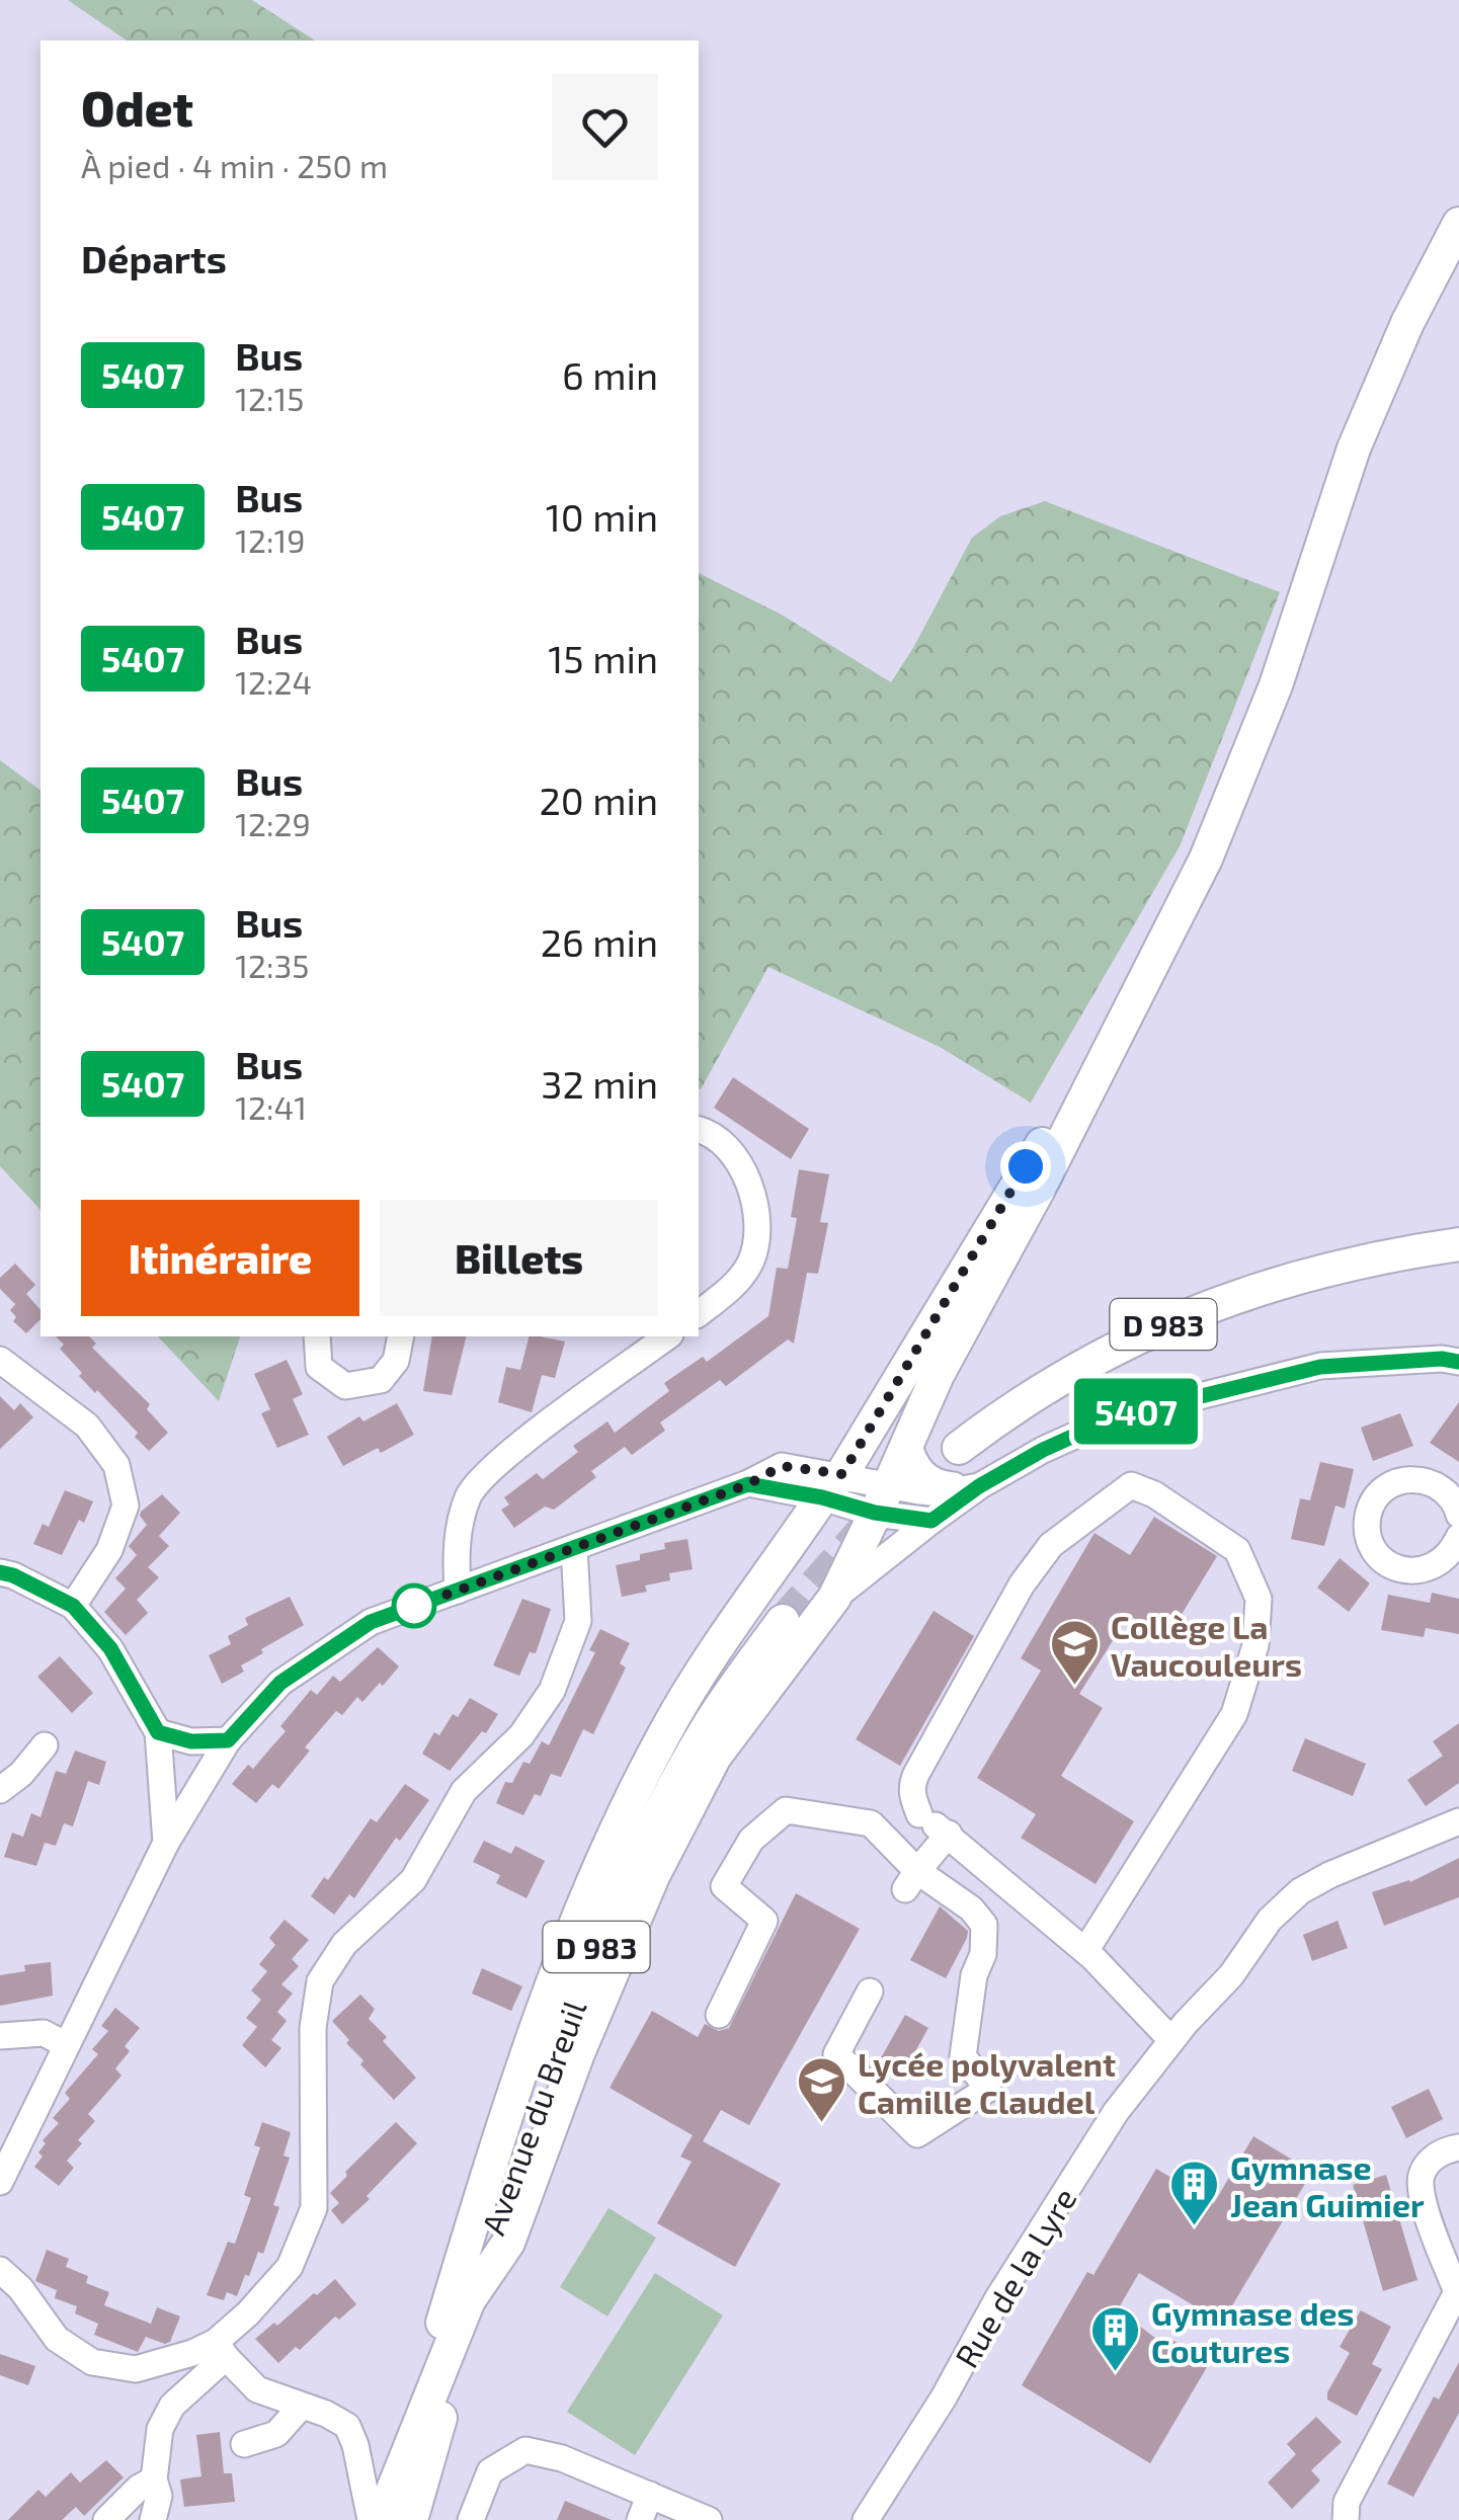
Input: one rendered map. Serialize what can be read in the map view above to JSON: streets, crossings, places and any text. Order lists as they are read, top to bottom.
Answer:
{
  "streets": {
    "main road": ["D 983", "Avenue du Breuil"],
    "street": ["Rue de la Lyre"]
  },
  "places": {
    "school or university": ["Collège La Vaucouleurs", "Lycée polyvalent Camille Claudel"],
    "building": ["Gymnase Jean Guimier", "Gymnase des Coutures"]
  },
  "lines": ["bus line 5407"],
  "page": {
    "on_map": "5407",
    "heading": [
      ["Odet", "À pied · 4 min · 250 m"],
      "Départs"
    ],
    "list": [
      {
        "mark": "5407",
        "name": "Bus",
        "note": "12:15",
        "value": "6 min"
      },
      {
        "mark": "5407",
        "name": "Bus",
        "note": "12:19",
        "value": "10 min"
      },
      {
        "mark": "5407",
        "name": "Bus",
        "note": "12:24",
        "value": "15 min"
      },
      {
        "mark": "5407",
        "name": "Bus",
        "note": "12:29",
        "value": "20 min"
      },
      {
        "mark": "5407",
        "name": "Bus",
        "note": "12:35",
        "value": "26 min"
      },
      {
        "mark": "5407",
        "name": "Bus",
        "note": "12:41",
        "value": "32 min"
      }
    ],
    "buttons": ["Itinéraire", "Billets"]
  }
}
